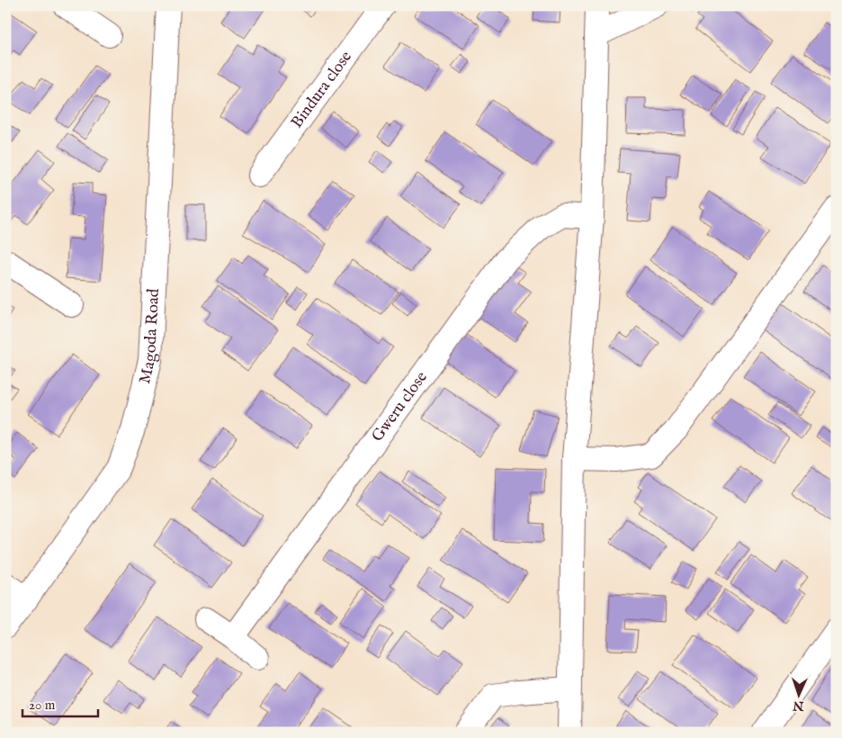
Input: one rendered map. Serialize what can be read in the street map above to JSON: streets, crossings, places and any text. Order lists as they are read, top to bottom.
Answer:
{
  "streets": {
    "street": ["Bindura close", "Magoda Road", "Gweru close"]
  },
  "scale_bar": "20 m",
  "north": "bottom"
}
